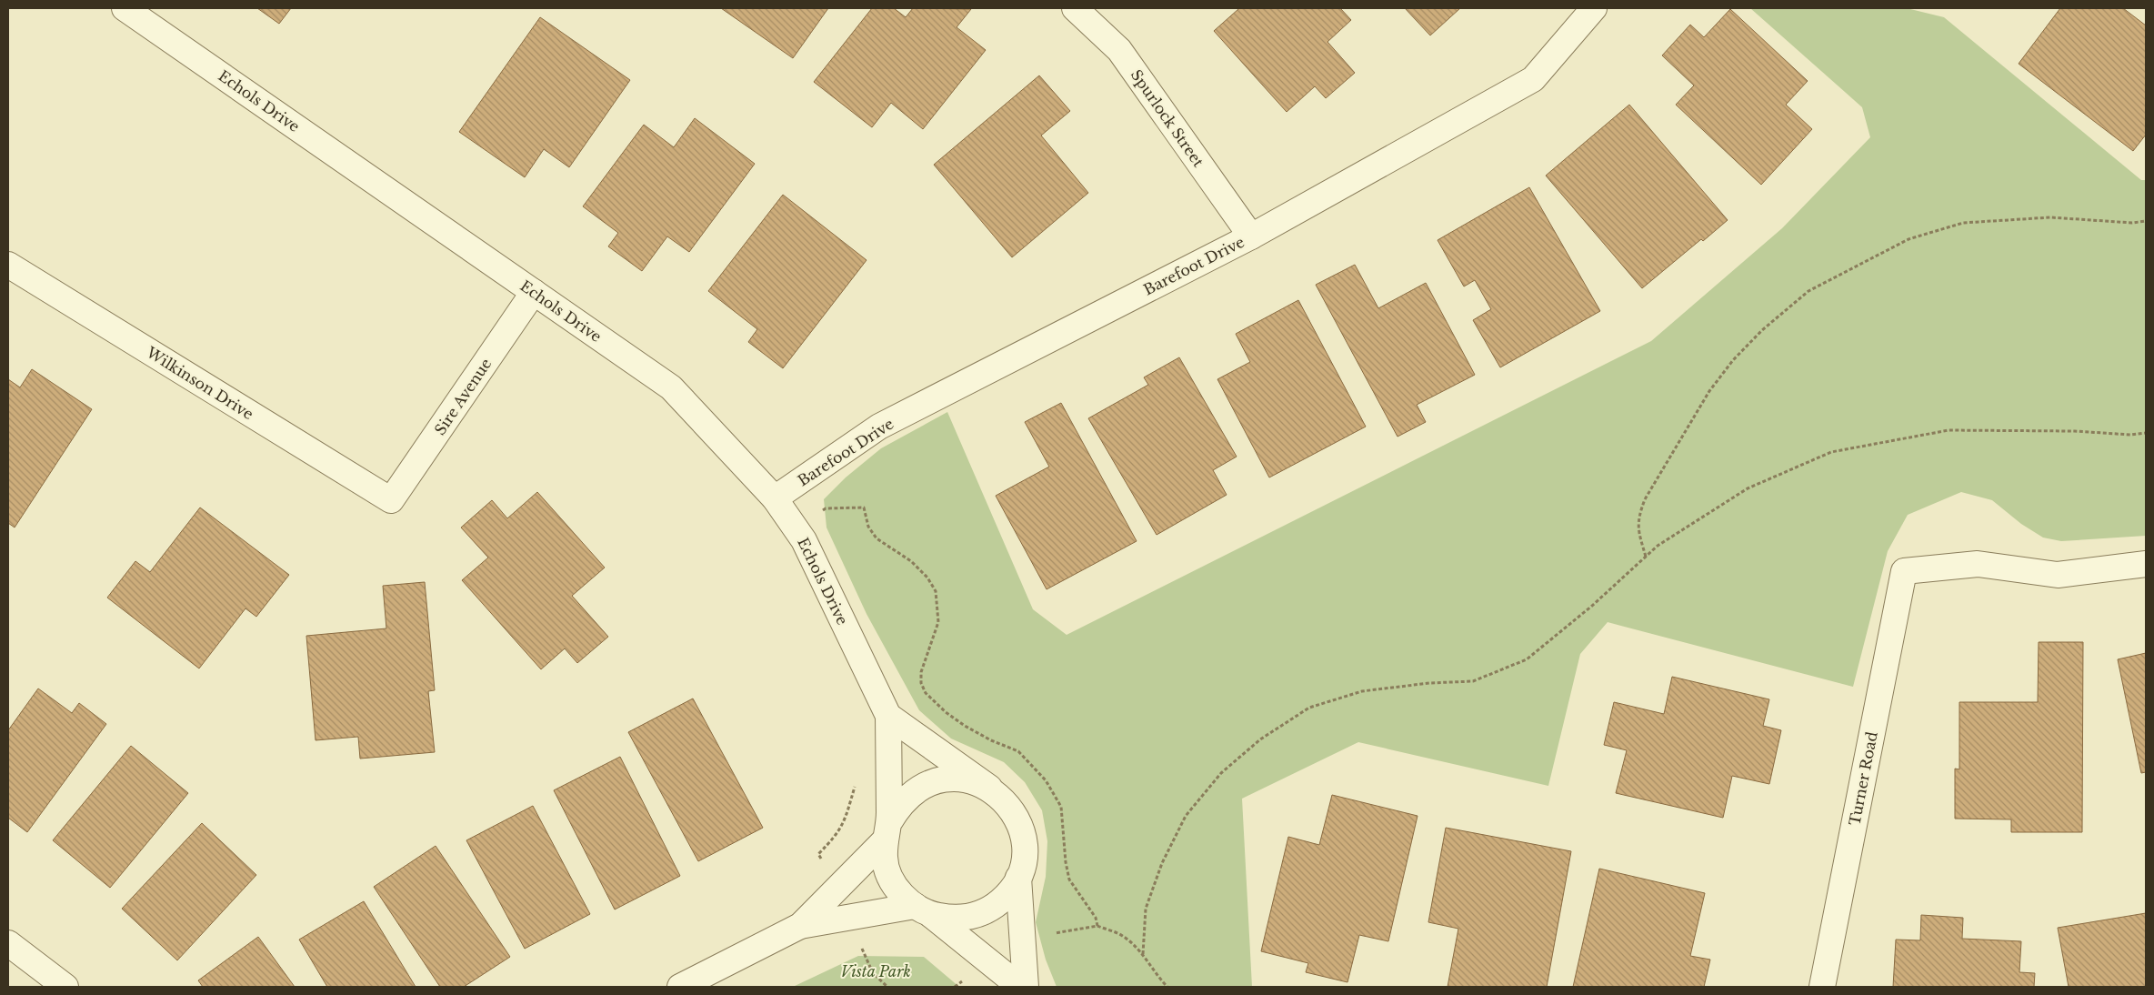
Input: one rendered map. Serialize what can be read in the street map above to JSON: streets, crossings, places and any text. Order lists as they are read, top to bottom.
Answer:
{
  "streets": {
    "street": [
      "Echols Drive",
      "Spurlock Street",
      "Barefoot Drive",
      "Wilkinson Drive",
      "Sire Avenue",
      "Turner Road"
    ]
  },
  "crossings": [
    ["Echols Drive", "Barefoot Drive"],
    ["Echols Drive", "Sire Avenue"],
    ["Spurlock Street", "Barefoot Drive"],
    ["Wilkinson Drive", "Sire Avenue"]
  ],
  "parks": ["Vista Park"]
}
